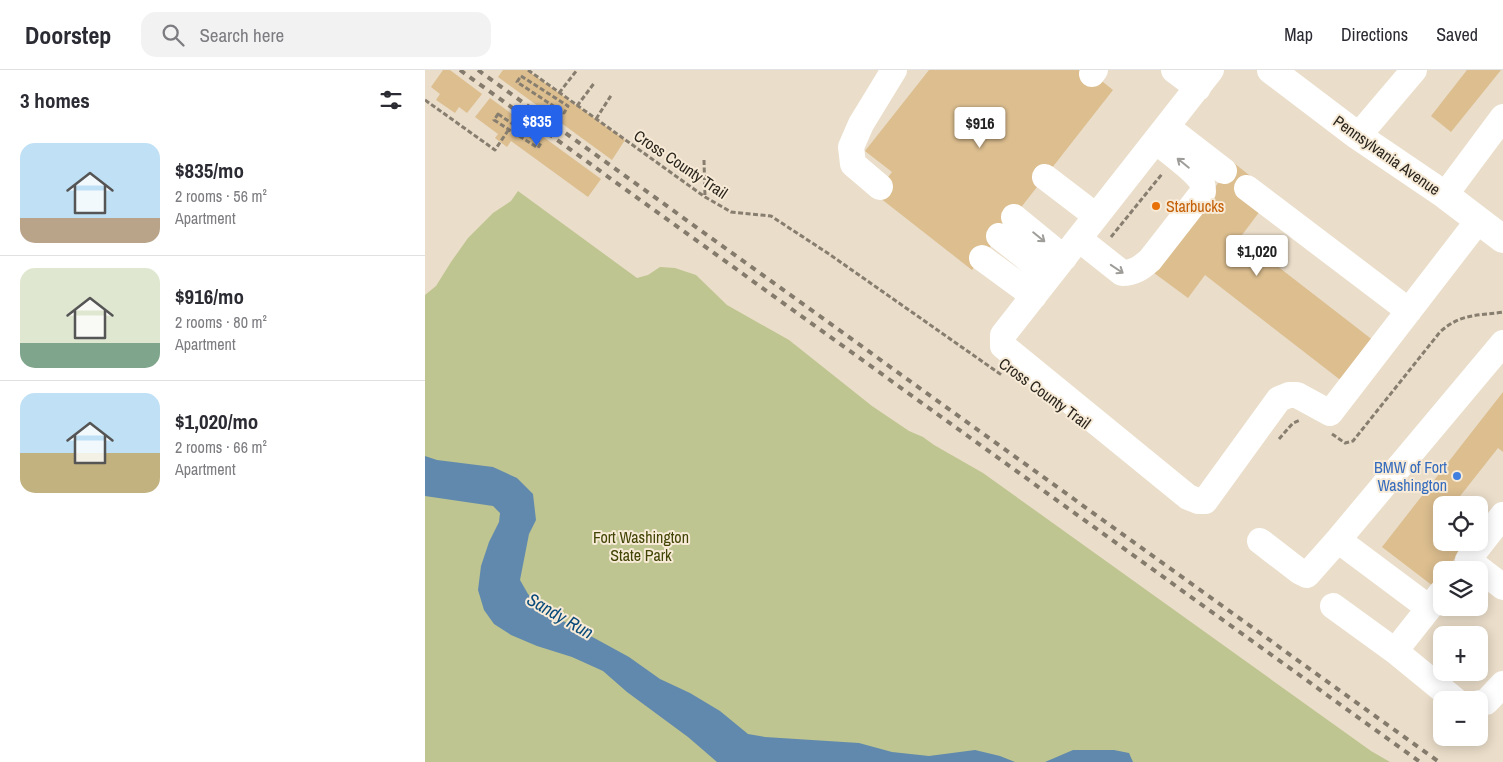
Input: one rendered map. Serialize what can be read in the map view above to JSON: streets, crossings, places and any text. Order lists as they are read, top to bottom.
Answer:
{
  "streets": {
    "main road": ["Pennsylvania Avenue"],
    "path": ["Cross County Trail"]
  },
  "water": ["Sandy Run"],
  "parks": ["Fort Washington State Park"],
  "places": ["Starbucks", "BMW of Fort Washington"],
  "page": {
    "header": "Doorstep",
    "search": "Search here",
    "nav": ["Map", "Directions", "Saved"],
    "heading": "3 homes",
    "price": ["$835", "$916", "$1,020"],
    "list": [
      {
        "name": "$835/mo",
        "note": "2 rooms · 56 m² · Apartment"
      },
      {
        "name": "$916/mo",
        "note": "2 rooms · 80 m² · Apartment"
      },
      {
        "name": "$1,020/mo",
        "note": "2 rooms · 66 m² · Apartment"
      }
    ],
    "map_buttons": ["+", "−"]
  }
}
